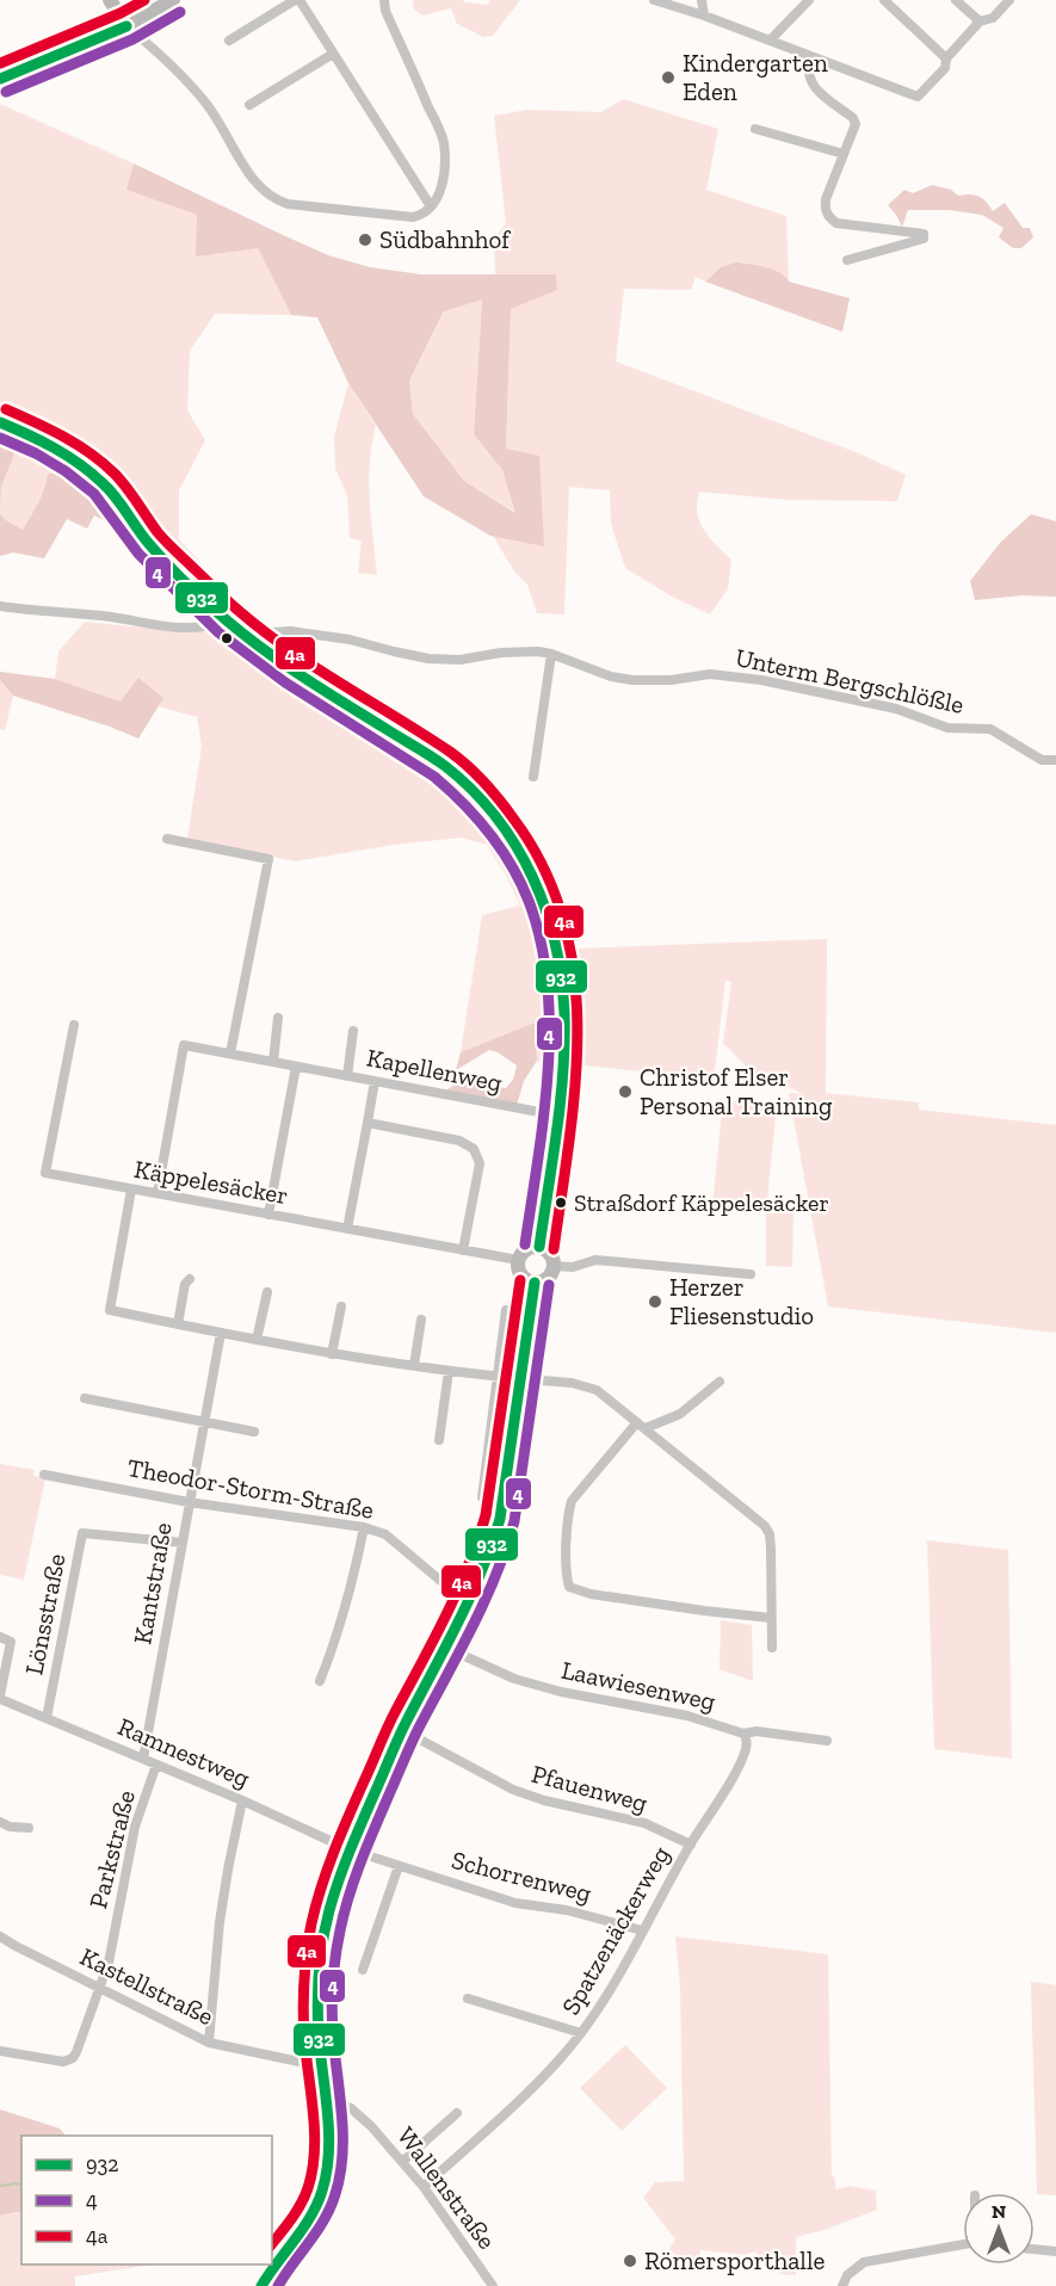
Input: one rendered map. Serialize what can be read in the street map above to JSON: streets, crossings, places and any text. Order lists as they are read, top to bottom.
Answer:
{
  "streets": {
    "street": [
      "Unterm Bergschlößle",
      "Kapellenweg",
      "Käppelesäcker",
      "Theodor-Storm-Straße",
      "Kantstraße",
      "Lönsstraße",
      "Laawiesenweg",
      "Ramnestweg",
      "Pfauenweg",
      "Parkstraße",
      "Schorrenweg",
      "Spatzenäckerweg",
      "Kastellstraße",
      "Wallenstraße"
    ]
  },
  "crossings": [
    ["Theodor-Storm-Straße", "Kantstraße"],
    ["Kantstraße", "Lönsstraße"],
    ["Kantstraße", "Ramnestweg"],
    ["Lönsstraße", "Ramnestweg"],
    ["Laawiesenweg", "Spatzenäckerweg"],
    ["Ramnestweg", "Parkstraße"],
    ["Ramnestweg", "Schorrenweg"],
    ["Pfauenweg", "Spatzenäckerweg"],
    ["Parkstraße", "Kastellstraße"],
    ["Schorrenweg", "Spatzenäckerweg"],
    ["Spatzenäckerweg", "Wallenstraße"]
  ],
  "places": [
    "Kindergarten Eden",
    "Südbahnhof",
    "Christof Elser Personal Training",
    "Straßdorf Käppelesäcker",
    "Herzer Fliesenstudio",
    "Römersporthalle"
  ],
  "lines": ["transit line 4a", "transit line 4", "transit line 932"],
  "legend": ["932", "4", "4a"],
  "north": "top"
}
